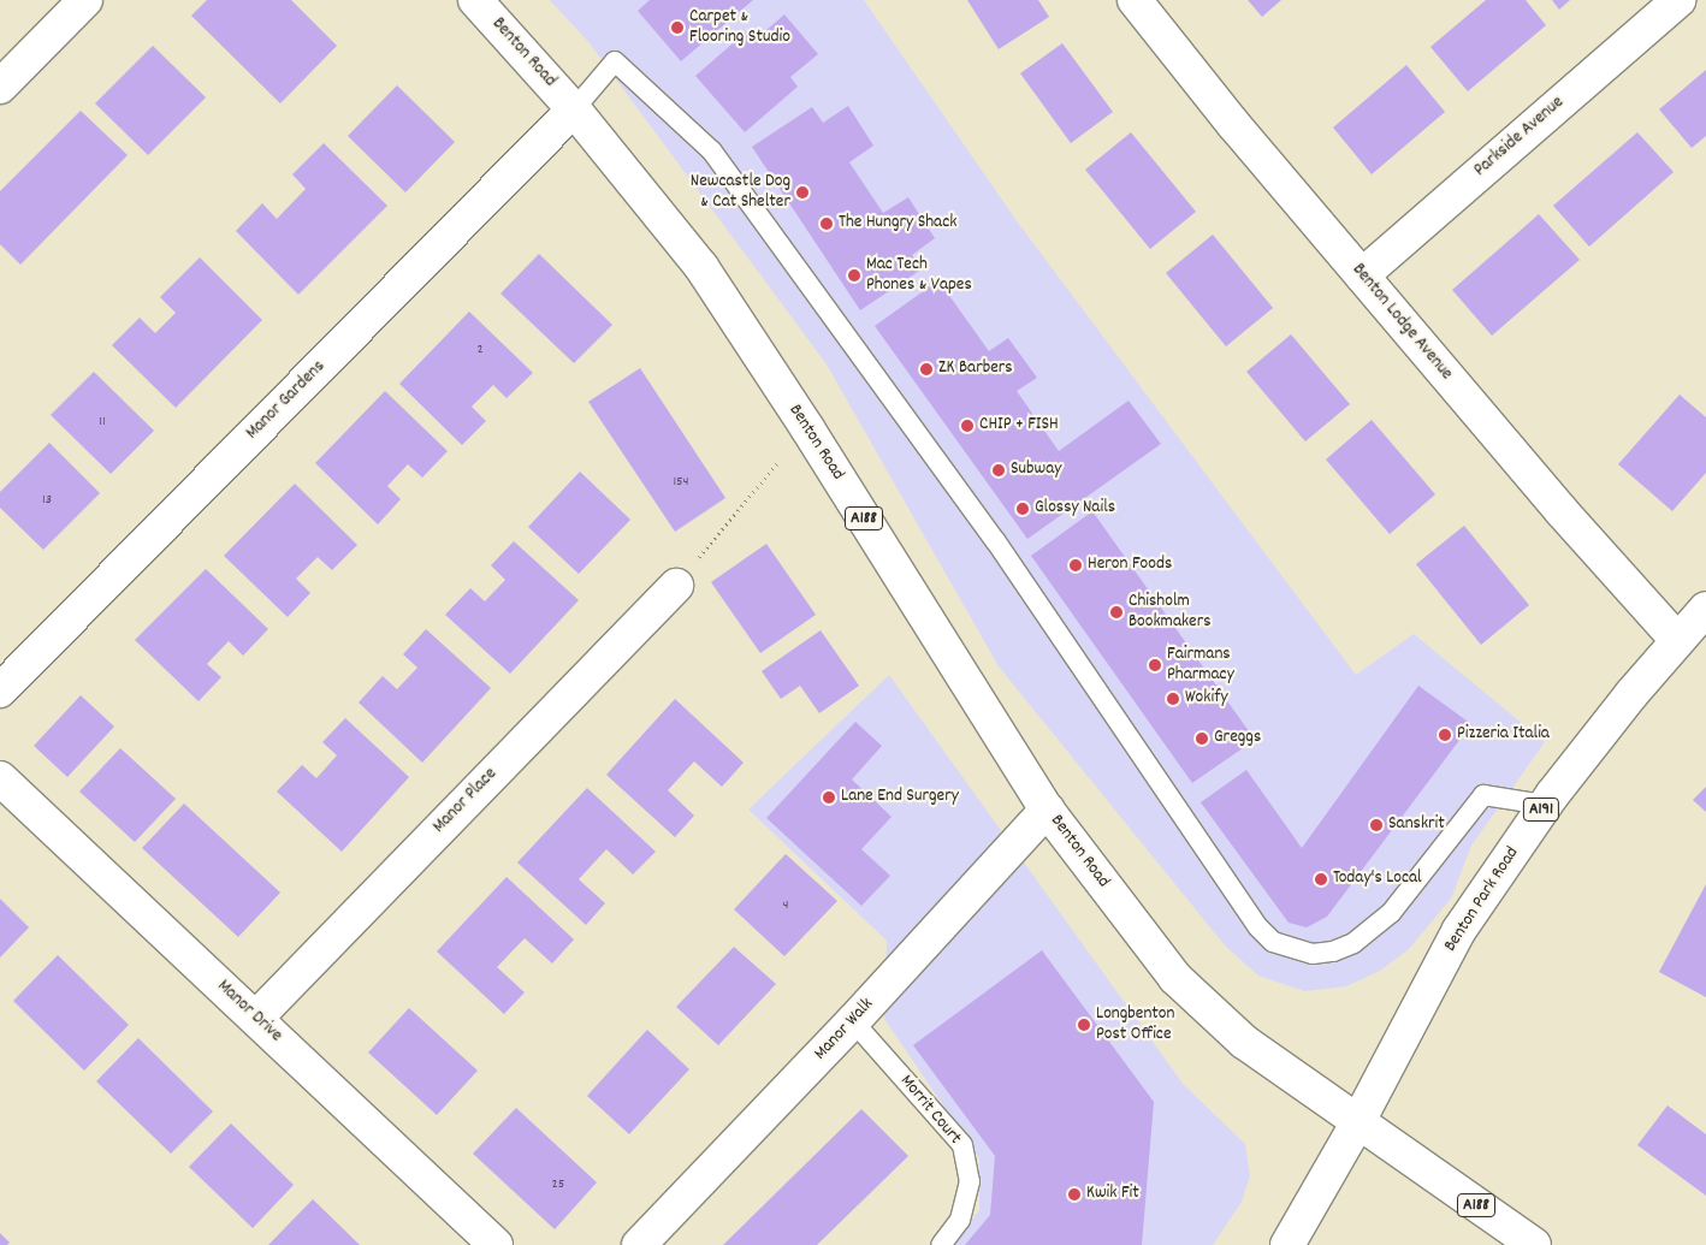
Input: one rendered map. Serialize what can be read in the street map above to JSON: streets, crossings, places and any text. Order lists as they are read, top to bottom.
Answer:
{
  "streets": {
    "street": [
      "Benton Road",
      "Parkside Avenue",
      "Benton Lodge Avenue",
      "Manor Gardens",
      "A188",
      "Manor Place",
      "A191",
      "Benton Park Road",
      "Manor Drive",
      "Manor Walk"
    ],
    "lane": ["Morrit Court"]
  },
  "crossings": [
    ["Benton Road", "Manor Gardens"],
    ["Benton Road", "Benton Park Road"],
    ["Benton Road", "Manor Walk"],
    ["Parkside Avenue", "Benton Lodge Avenue"],
    ["Benton Lodge Avenue", "Benton Park Road"],
    ["Manor Place", "Manor Drive"],
    ["Manor Walk", "Morrit Court"]
  ],
  "places": [
    "Carpet & Flooring Studio",
    "Newcastle Dog & Cat Shelter",
    "The Hungry Shack",
    "Mac Tech Phones & Vapes",
    "ZK Barbers",
    "CHIP + FISH",
    "Subway",
    "Glossy Nails",
    "Heron Foods",
    "Chisholm Bookmakers",
    "Fairmans Pharmacy",
    "Wokify",
    "Pizzeria Italia",
    "Greggs",
    "Lane End Surgery",
    "Sanskrit",
    "Today's Local",
    "Longbenton Post Office",
    "Kwik Fit"
  ],
  "house_numbers": [
    "2",
    "11",
    "154",
    "13",
    "4",
    "25"
  ]
}
